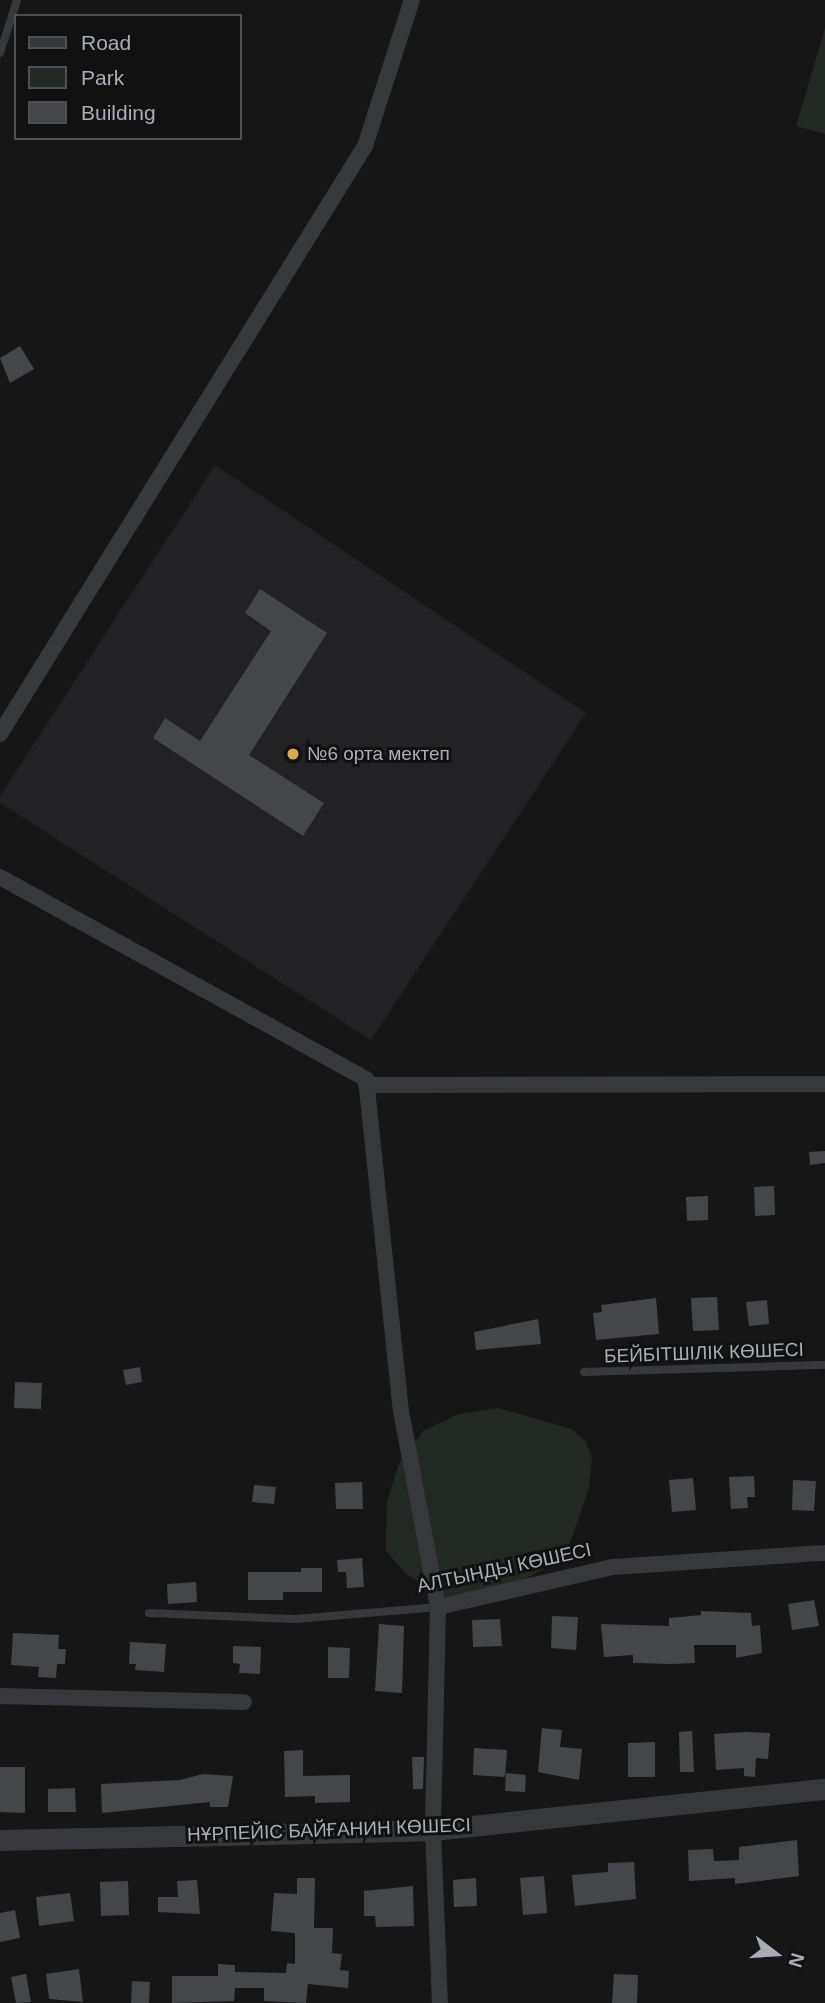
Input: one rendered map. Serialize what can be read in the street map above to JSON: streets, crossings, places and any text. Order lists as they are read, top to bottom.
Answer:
{
  "streets": {
    "street": ["АЛТЫНДЫ КӨШЕСІ", "НҰРПЕЙІС БАЙҒАНИН КӨШЕСІ"],
    "lane": ["БЕЙБІТШІЛІК КӨШЕСІ"]
  },
  "places": ["№6 орта мектеп"],
  "legend": ["Road", "Park", "Building"],
  "north": "right"
}
